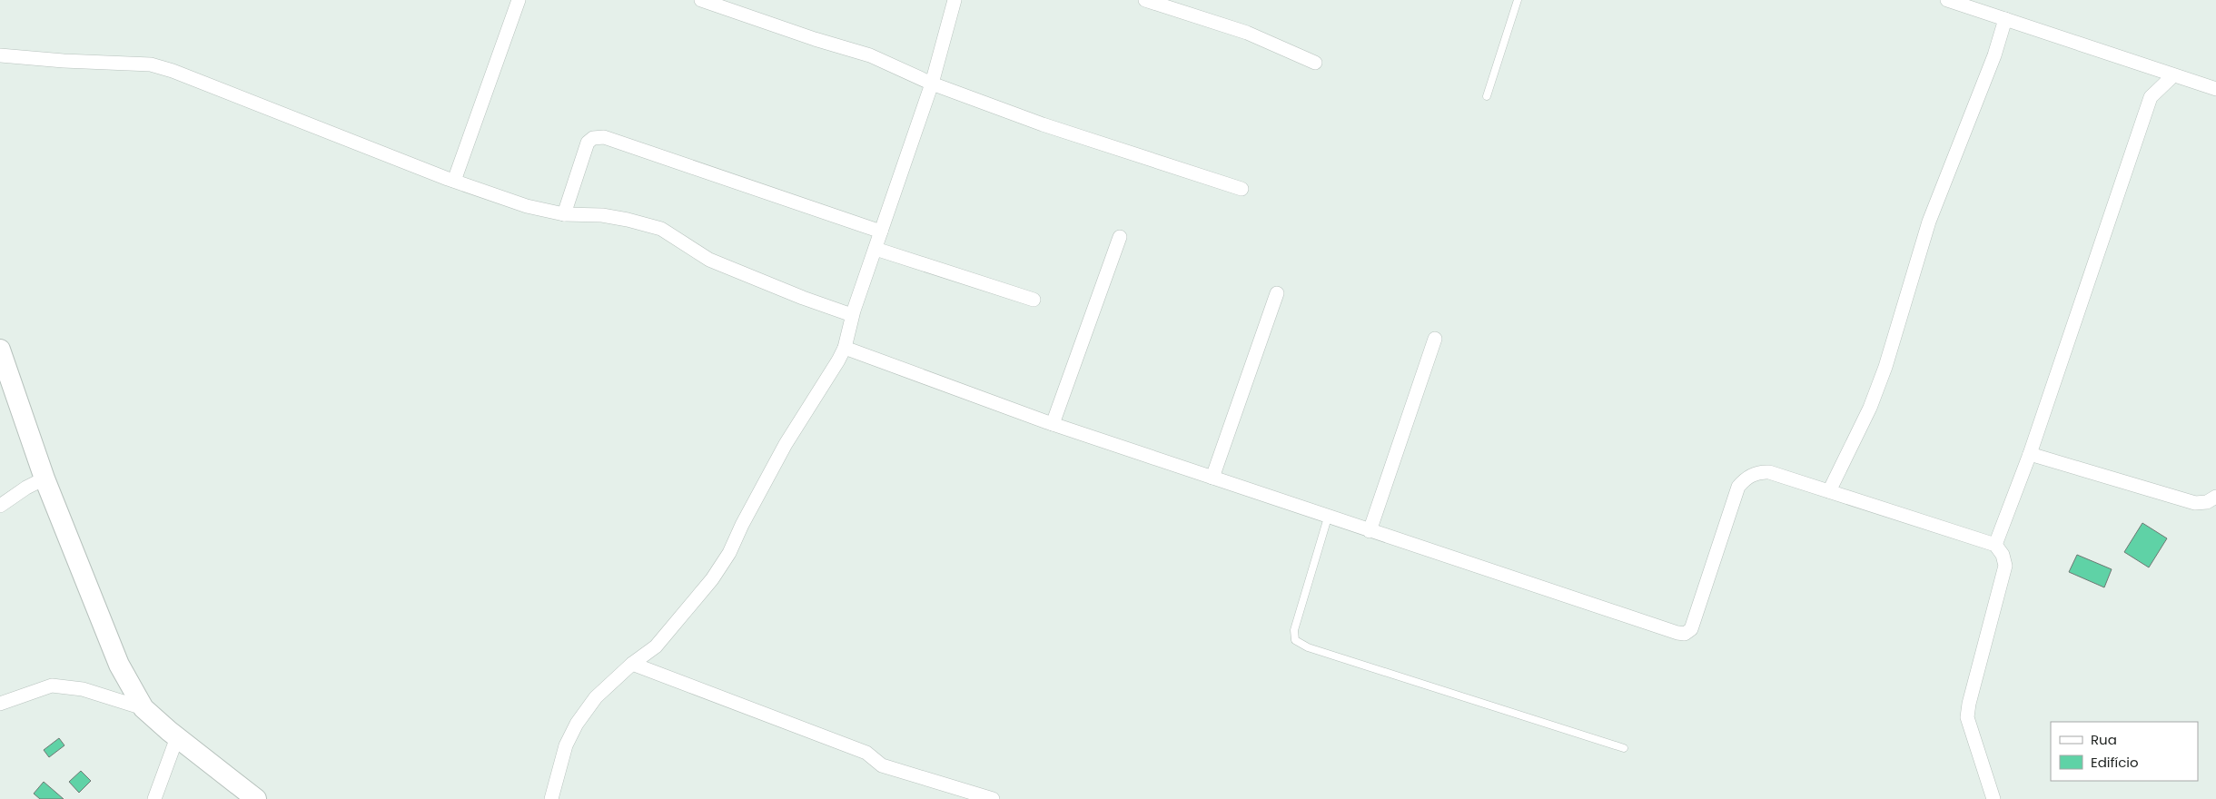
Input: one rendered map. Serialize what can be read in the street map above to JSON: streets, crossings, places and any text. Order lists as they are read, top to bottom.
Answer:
{
  "legend": ["Rua", "Edifício"]
}
